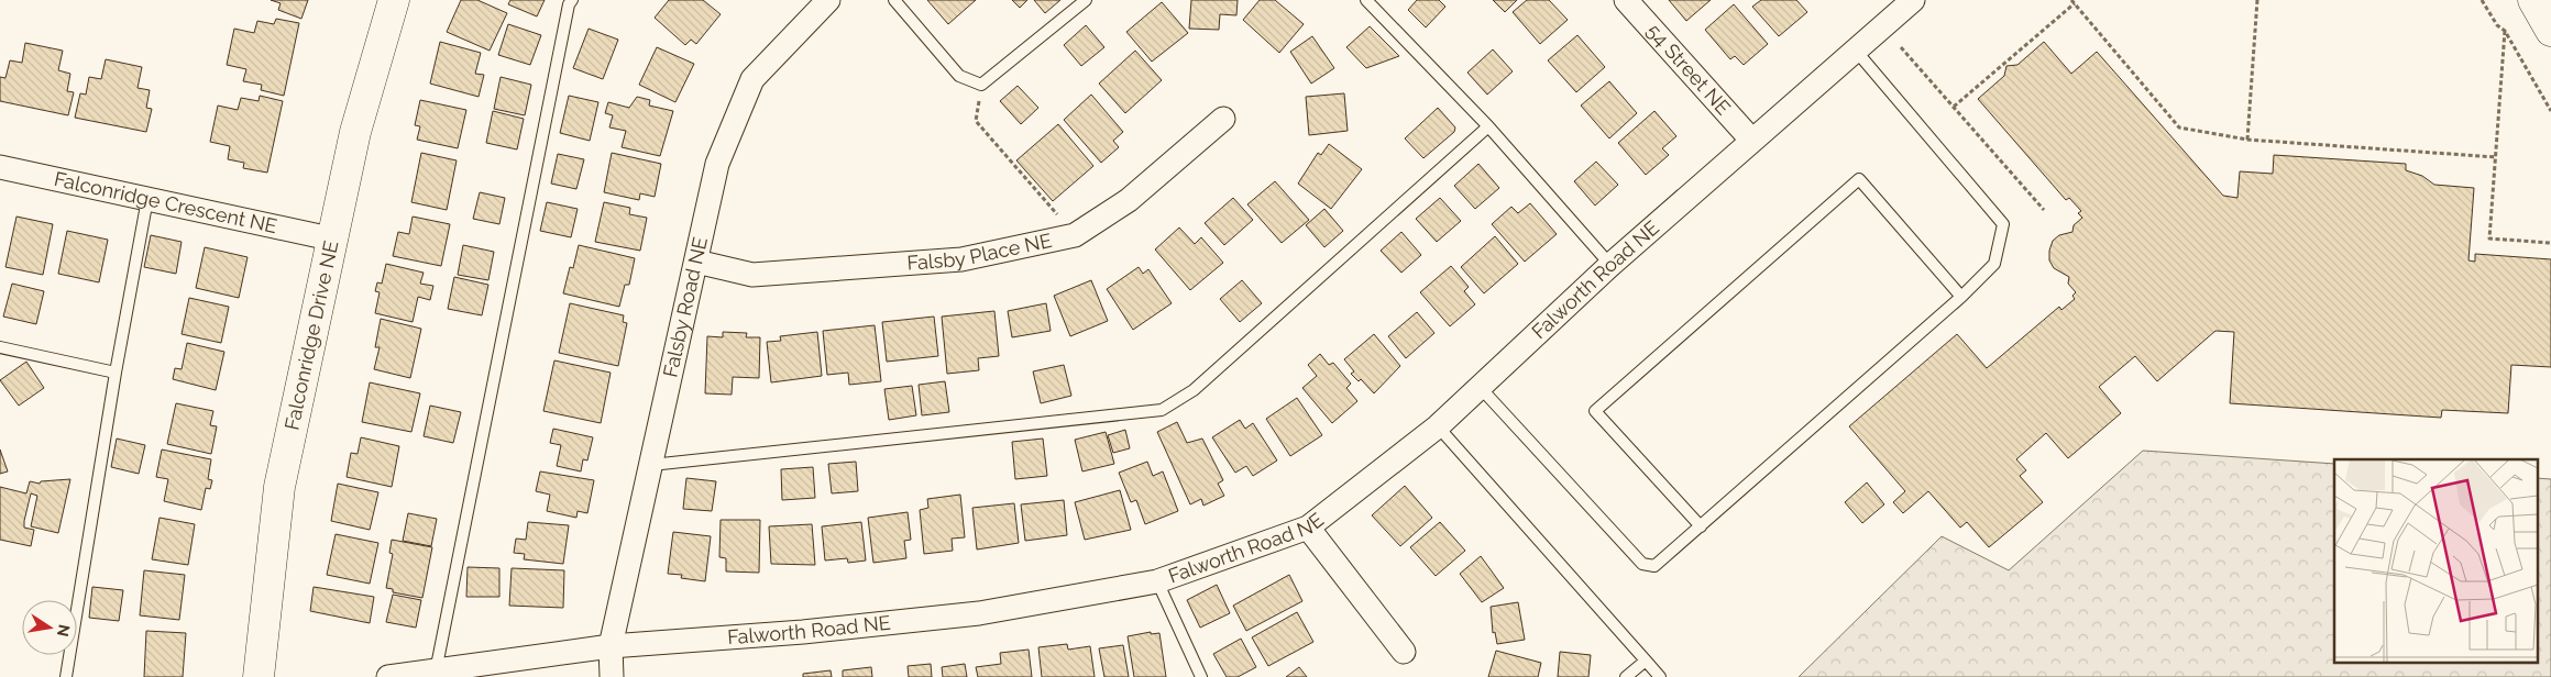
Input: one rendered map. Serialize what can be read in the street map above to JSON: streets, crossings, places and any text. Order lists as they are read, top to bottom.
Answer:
{
  "streets": {
    "street": [
      "54 Street NE",
      "Falconridge Crescent NE",
      "Falsby Place NE",
      "Falworth Road NE",
      "Falsby Road NE",
      "Falconridge Drive NE"
    ]
  },
  "crossings": [
    ["54 Street NE", "Falworth Road NE"],
    ["Falconridge Crescent NE", "Falconridge Drive NE"],
    ["Falsby Place NE", "Falsby Road NE"],
    ["Falworth Road NE", "Falsby Road NE"]
  ],
  "north": "right"
}
